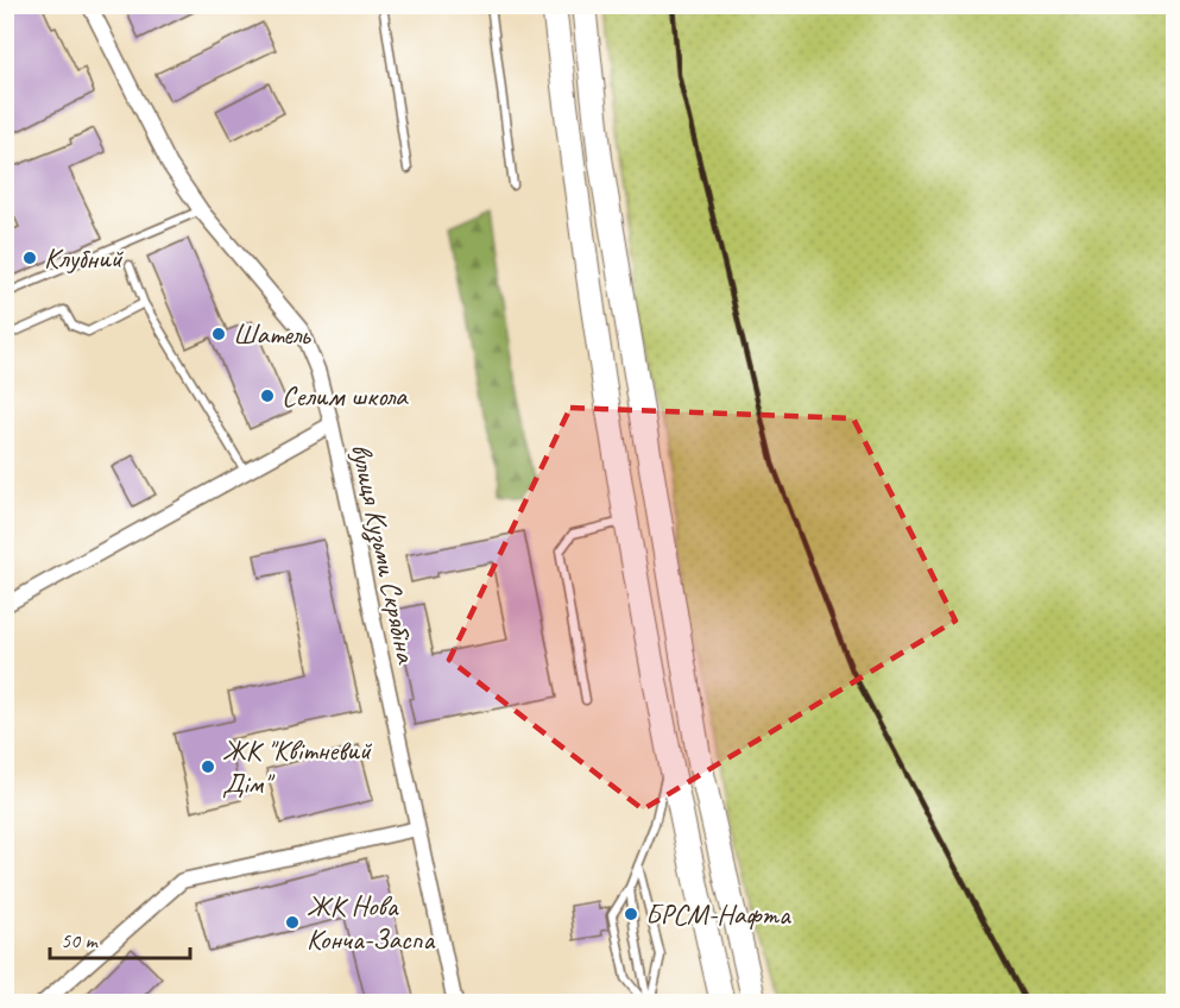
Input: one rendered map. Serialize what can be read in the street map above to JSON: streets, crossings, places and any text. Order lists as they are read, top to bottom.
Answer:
{
  "streets": {
    "street": ["вулиця Кузьми Скрябіна"]
  },
  "places": [
    "Клубний",
    "Шатель",
    "Селим школа",
    "ЖК \"Квітневий Дім\"",
    "БРСМ-Нафта",
    "ЖК Нова Конча-Заспа"
  ],
  "scale_bar": "50 m"
}
